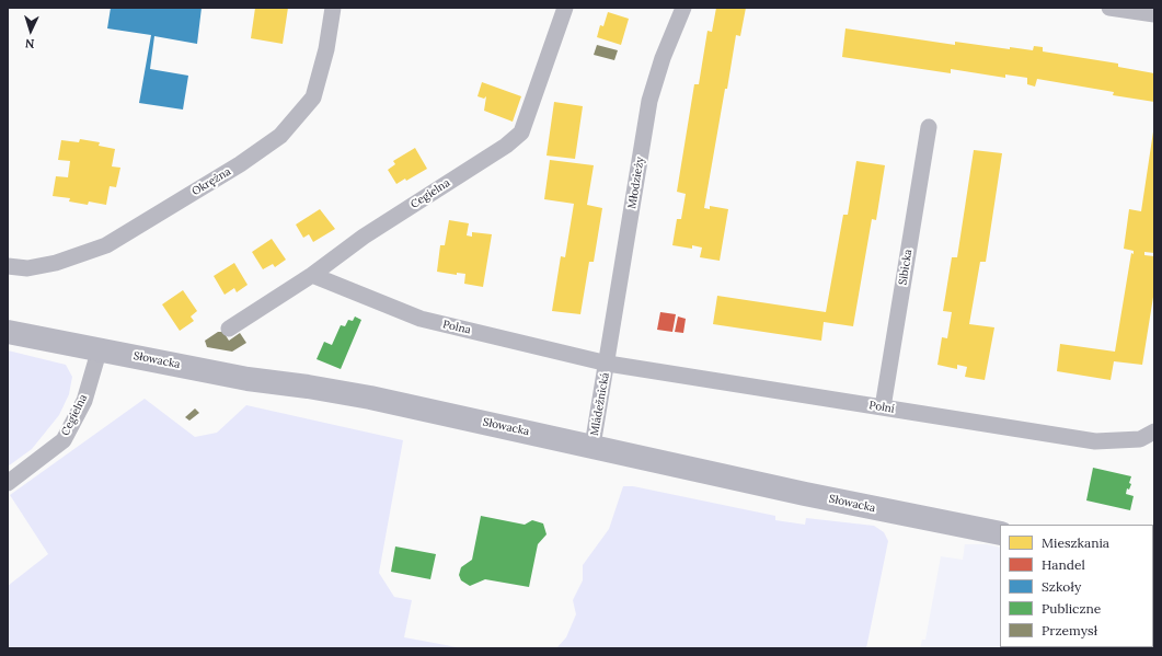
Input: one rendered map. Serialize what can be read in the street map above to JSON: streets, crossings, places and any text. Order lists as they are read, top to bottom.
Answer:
{
  "streets": {
    "street": [
      "Okrężna",
      "Młodzieży",
      "Cegielna",
      "Sibicka",
      "Polna",
      "Słowacka",
      "Mládežnická",
      "Polní"
    ]
  },
  "crossings": [
    ["Młodzieży", "Polna"],
    ["Młodzieży", "Mládežnická"],
    ["Młodzieży", "Polní"],
    ["Cegielna", "Polna"],
    ["Cegielna", "Słowacka"],
    ["Sibicka", "Polní"],
    ["Polna", "Mládežnická"],
    ["Polna", "Polní"],
    ["Słowacka", "Mládežnická"],
    ["Mládežnická", "Polní"]
  ],
  "legend": [
    "Mieszkania",
    "Handel",
    "Szkoły",
    "Publiczne",
    "Przemysł"
  ],
  "north": "bottom"
}
